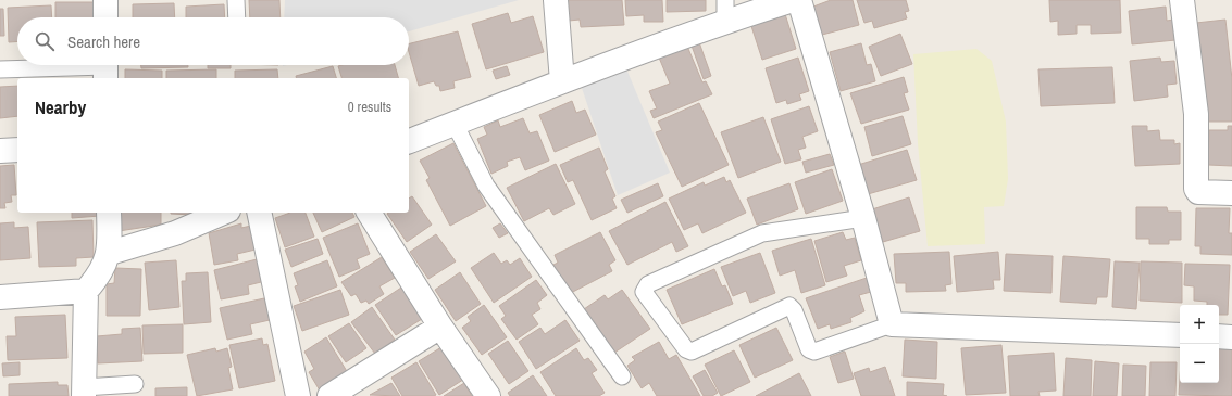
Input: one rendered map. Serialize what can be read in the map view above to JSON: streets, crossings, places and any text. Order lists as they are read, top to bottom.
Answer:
{
  "page": {
    "search": "Search here",
    "heading": ["Nearby", "0 results"],
    "map_buttons": ["+", "−"]
  }
}
